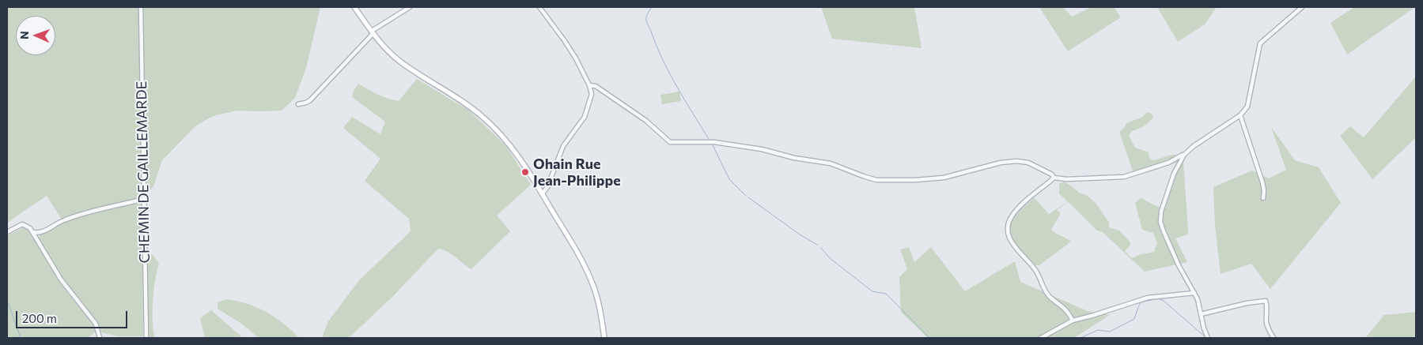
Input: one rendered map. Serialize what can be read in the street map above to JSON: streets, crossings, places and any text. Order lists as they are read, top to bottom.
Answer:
{
  "streets": {
    "street": ["CHEMIN DE GAILLEMARDE"]
  },
  "places": ["Ohain Rue Jean-Philippe"],
  "scale_bar": "200 m",
  "north": "left"
}
